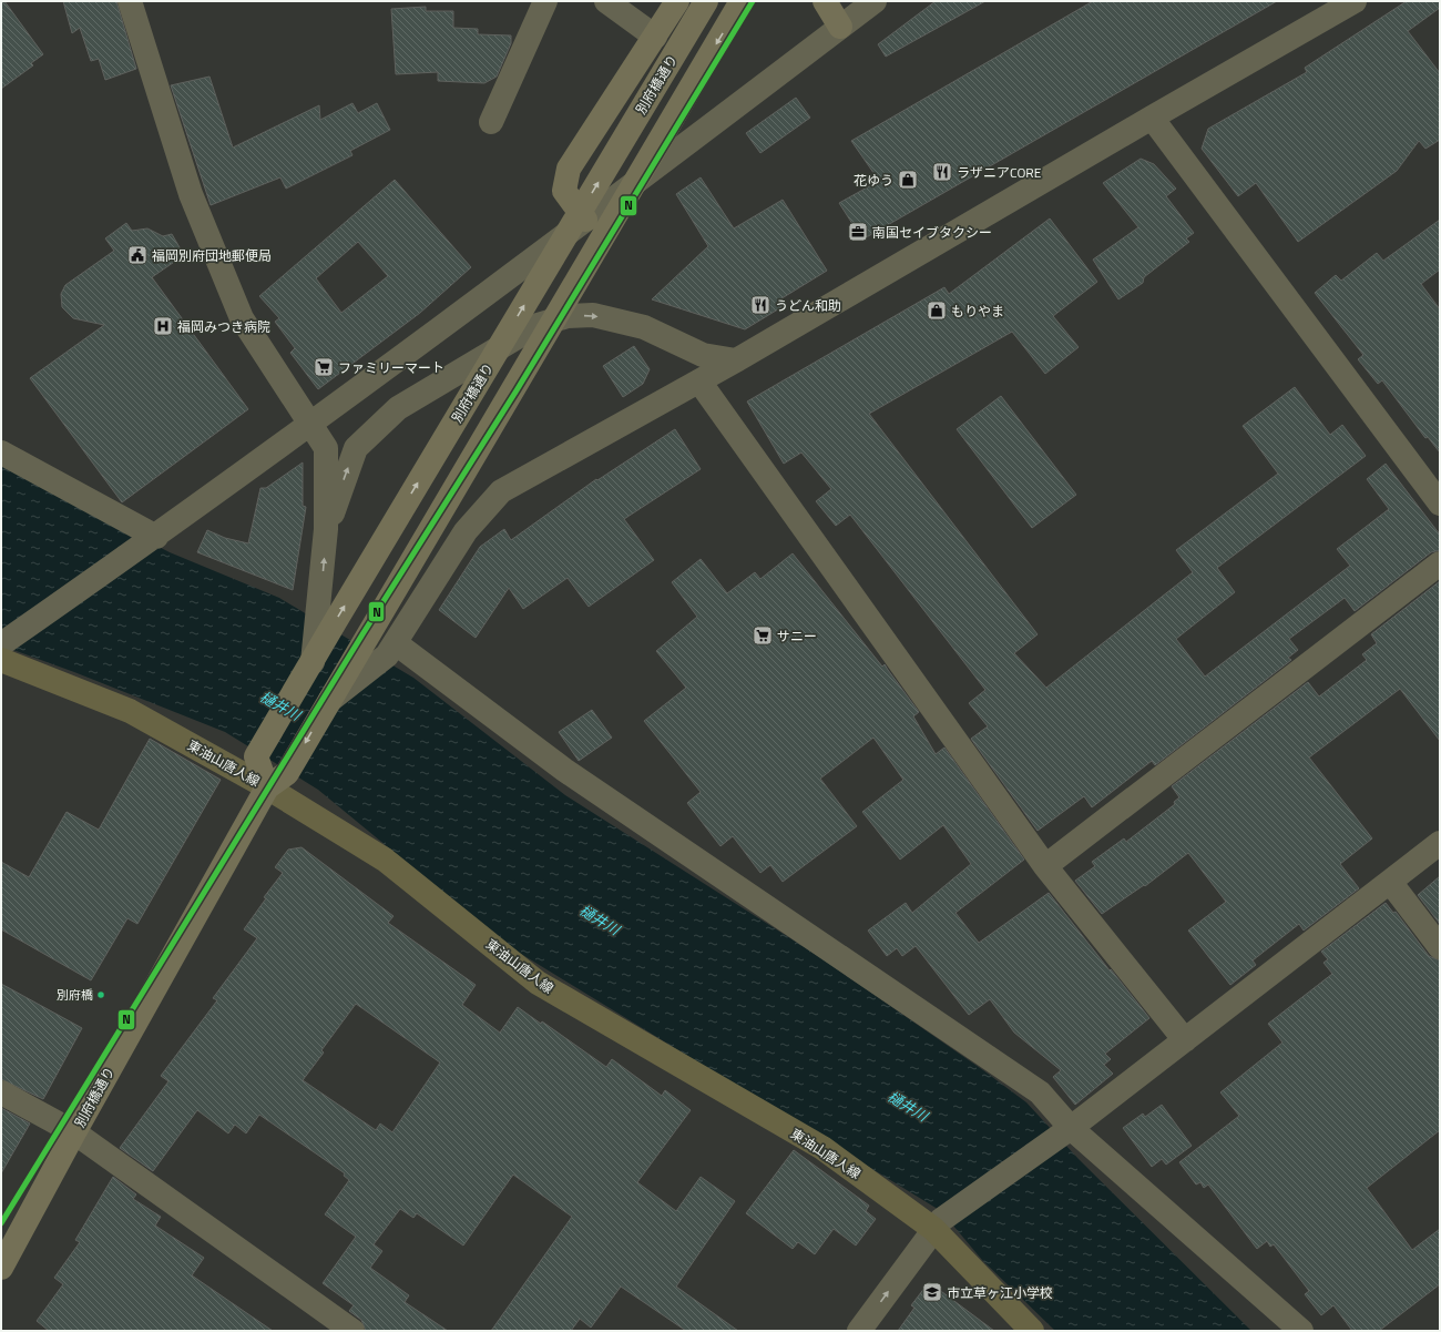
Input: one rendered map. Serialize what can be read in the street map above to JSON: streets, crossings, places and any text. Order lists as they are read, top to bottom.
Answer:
{
  "streets": {
    "highway": ["別府橋通り"],
    "main road": ["東油山唐人線"]
  },
  "crossings": [
    ["別府橋通り", "東油山唐人線"]
  ],
  "water": ["樋井川"],
  "places": {
    "restaurant": ["ラザニアCORE", "うどん和助"],
    "shop": ["花ゆう", "もりやま"],
    "office": ["南国セイブタクシー"],
    "public building": ["福岡別府団地郵便局"],
    "hospital": ["福岡みつき病院"],
    "supermarket": ["ファミリーマート", "サニー"],
    "other": ["別府橋"],
    "school or university": ["市立草ヶ江小学校"]
  },
  "lines": ["transit line N"]
}
